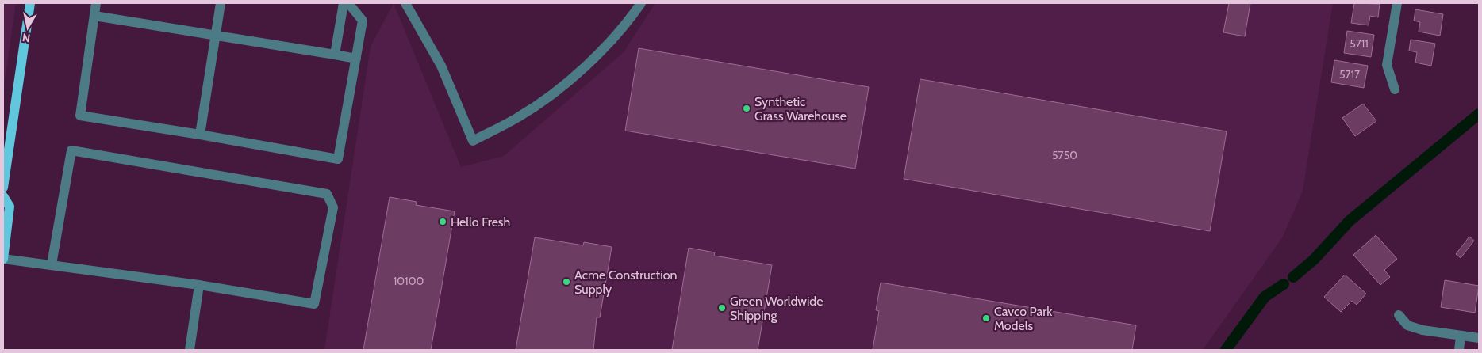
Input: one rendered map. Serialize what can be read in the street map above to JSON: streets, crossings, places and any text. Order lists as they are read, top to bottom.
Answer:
{
  "places": [
    "Synthetic Grass Warehouse",
    "Hello Fresh",
    "Acme Construction Supply",
    "Green Worldwide Shipping",
    "Cavco Park Models"
  ],
  "house_numbers": [
    "5711",
    "5717",
    "5750",
    "10100"
  ],
  "north": "bottom"
}
